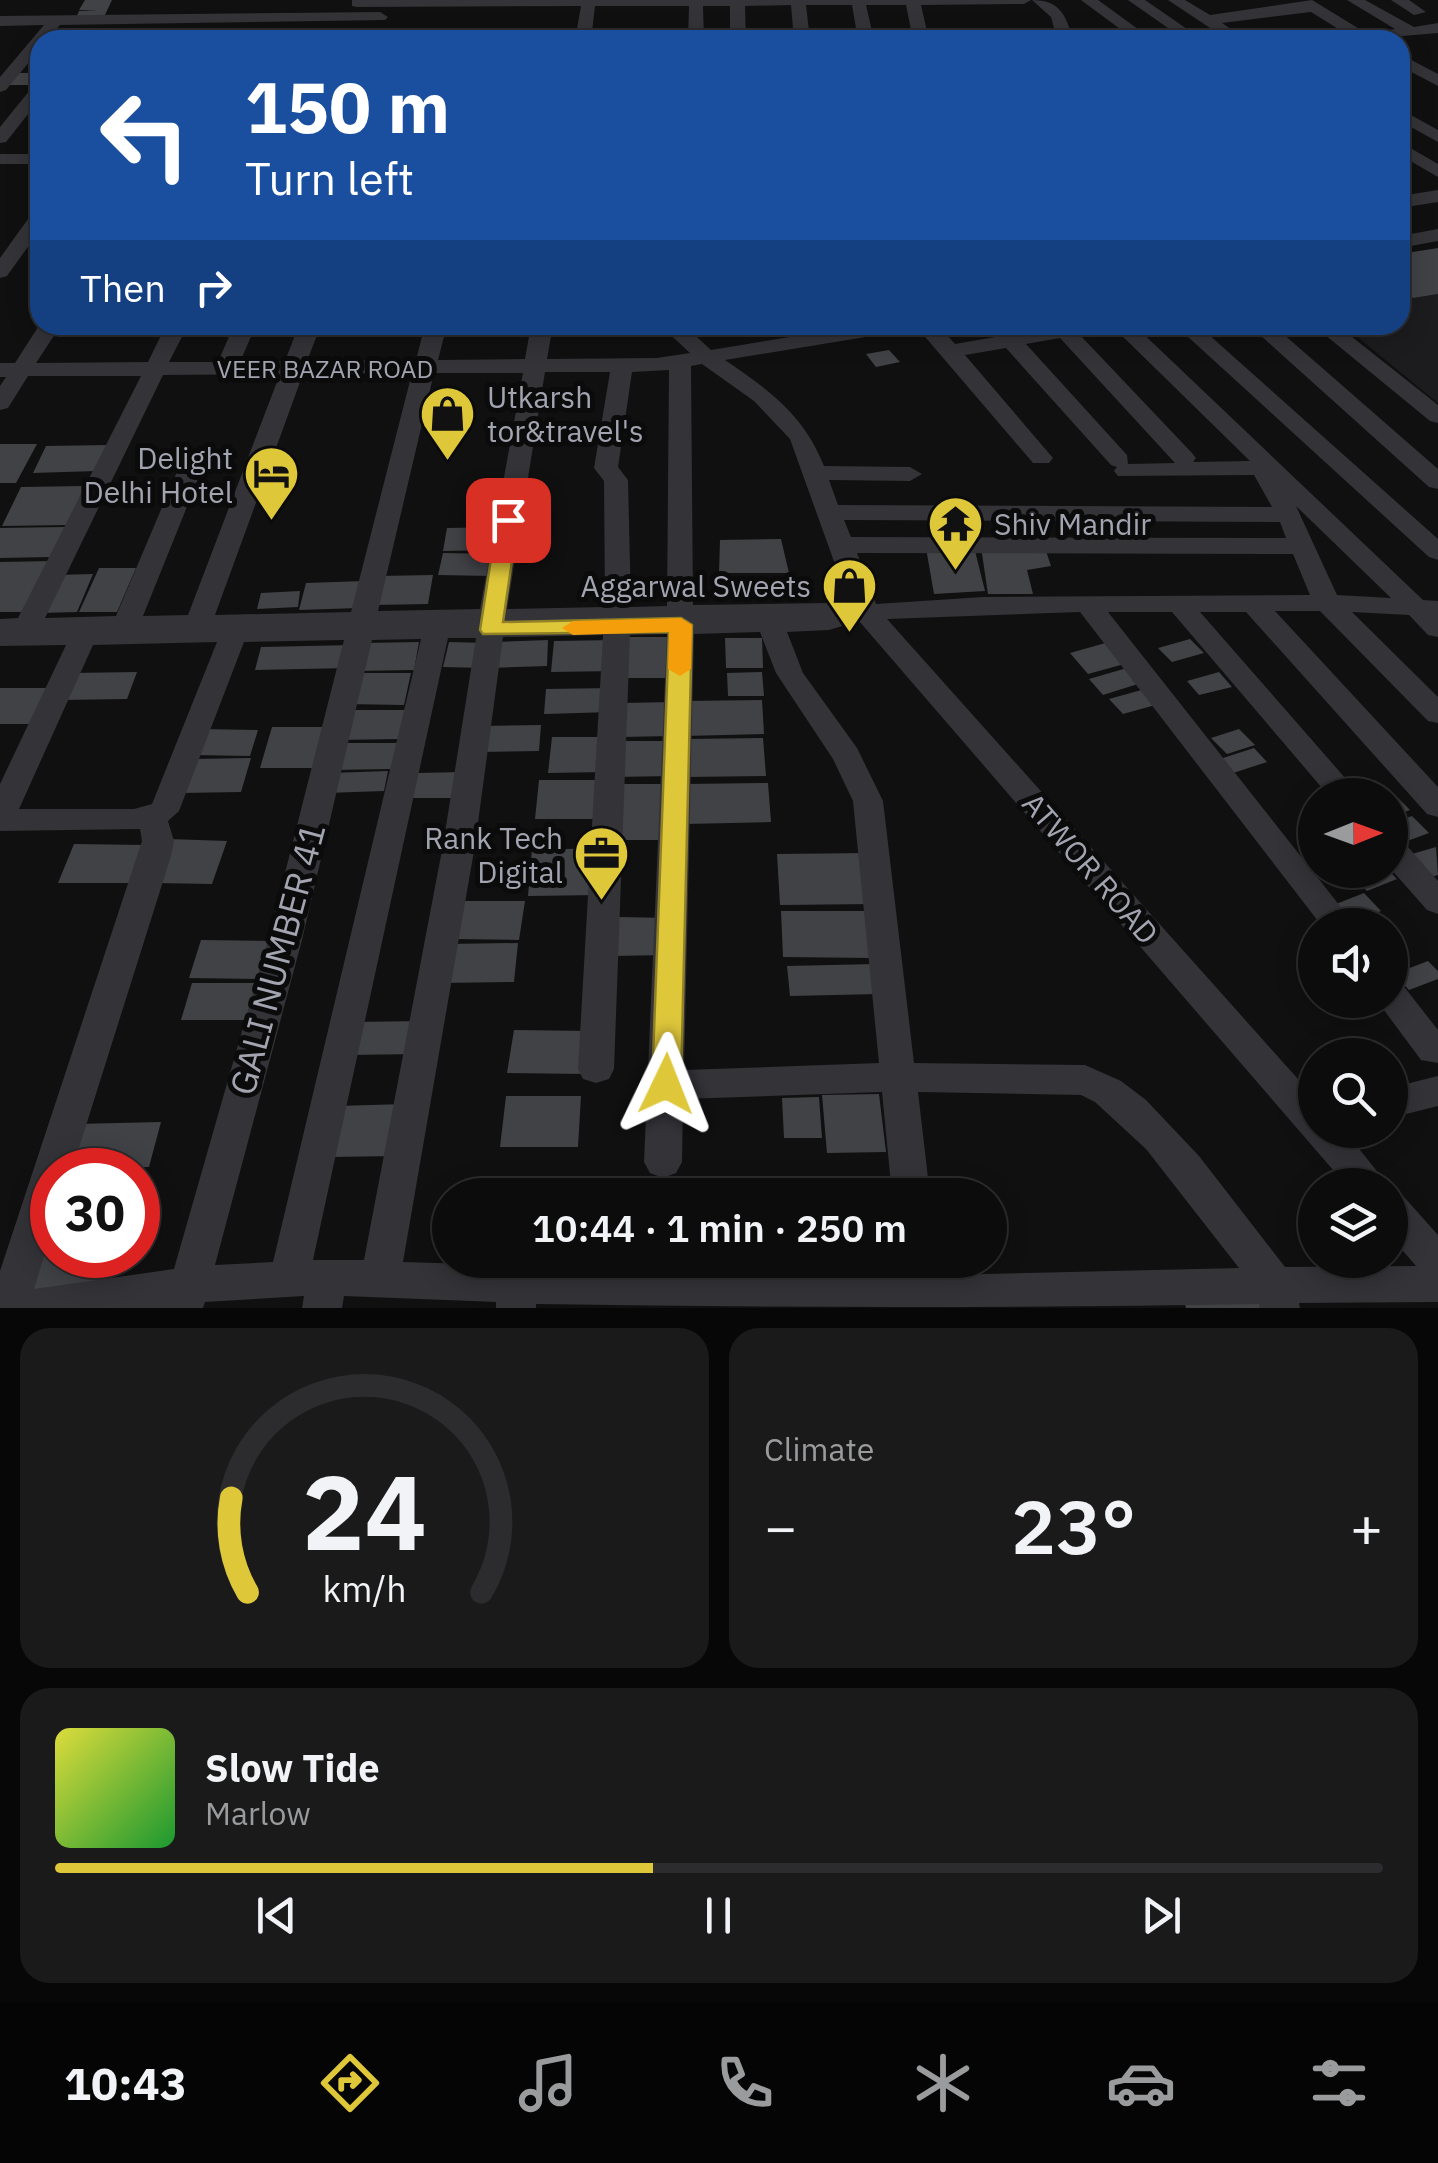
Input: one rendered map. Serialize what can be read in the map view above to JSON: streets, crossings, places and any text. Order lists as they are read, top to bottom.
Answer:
{
  "streets": {
    "street": ["VEER BAZAR ROAD", "ATWOR ROAD", "GALI NUMBER 41"]
  },
  "crossings": [
    ["VEER BAZAR ROAD", "GALI NUMBER 41"]
  ],
  "places": {
    "shop": ["Utkarsh tor&travel's", "Aggarwal Sweets"],
    "hotel": ["Delight Delhi Hotel"],
    "temple": ["Shiv Mandir"],
    "office": ["Rank Tech Digital"]
  },
  "north": "right",
  "page": {
    "turn": ["150 m", "Turn left"],
    "then": "Then",
    "limit": "30",
    "trip": "10:44 · 1 min · 250 m",
    "tile": "Climate",
    "heat": ["−", "23°", "+"],
    "song": ["Slow Tide", "Marlow"],
    "tabs": "10:43",
    "gauge": ["24", "km/h"]
  }
}
